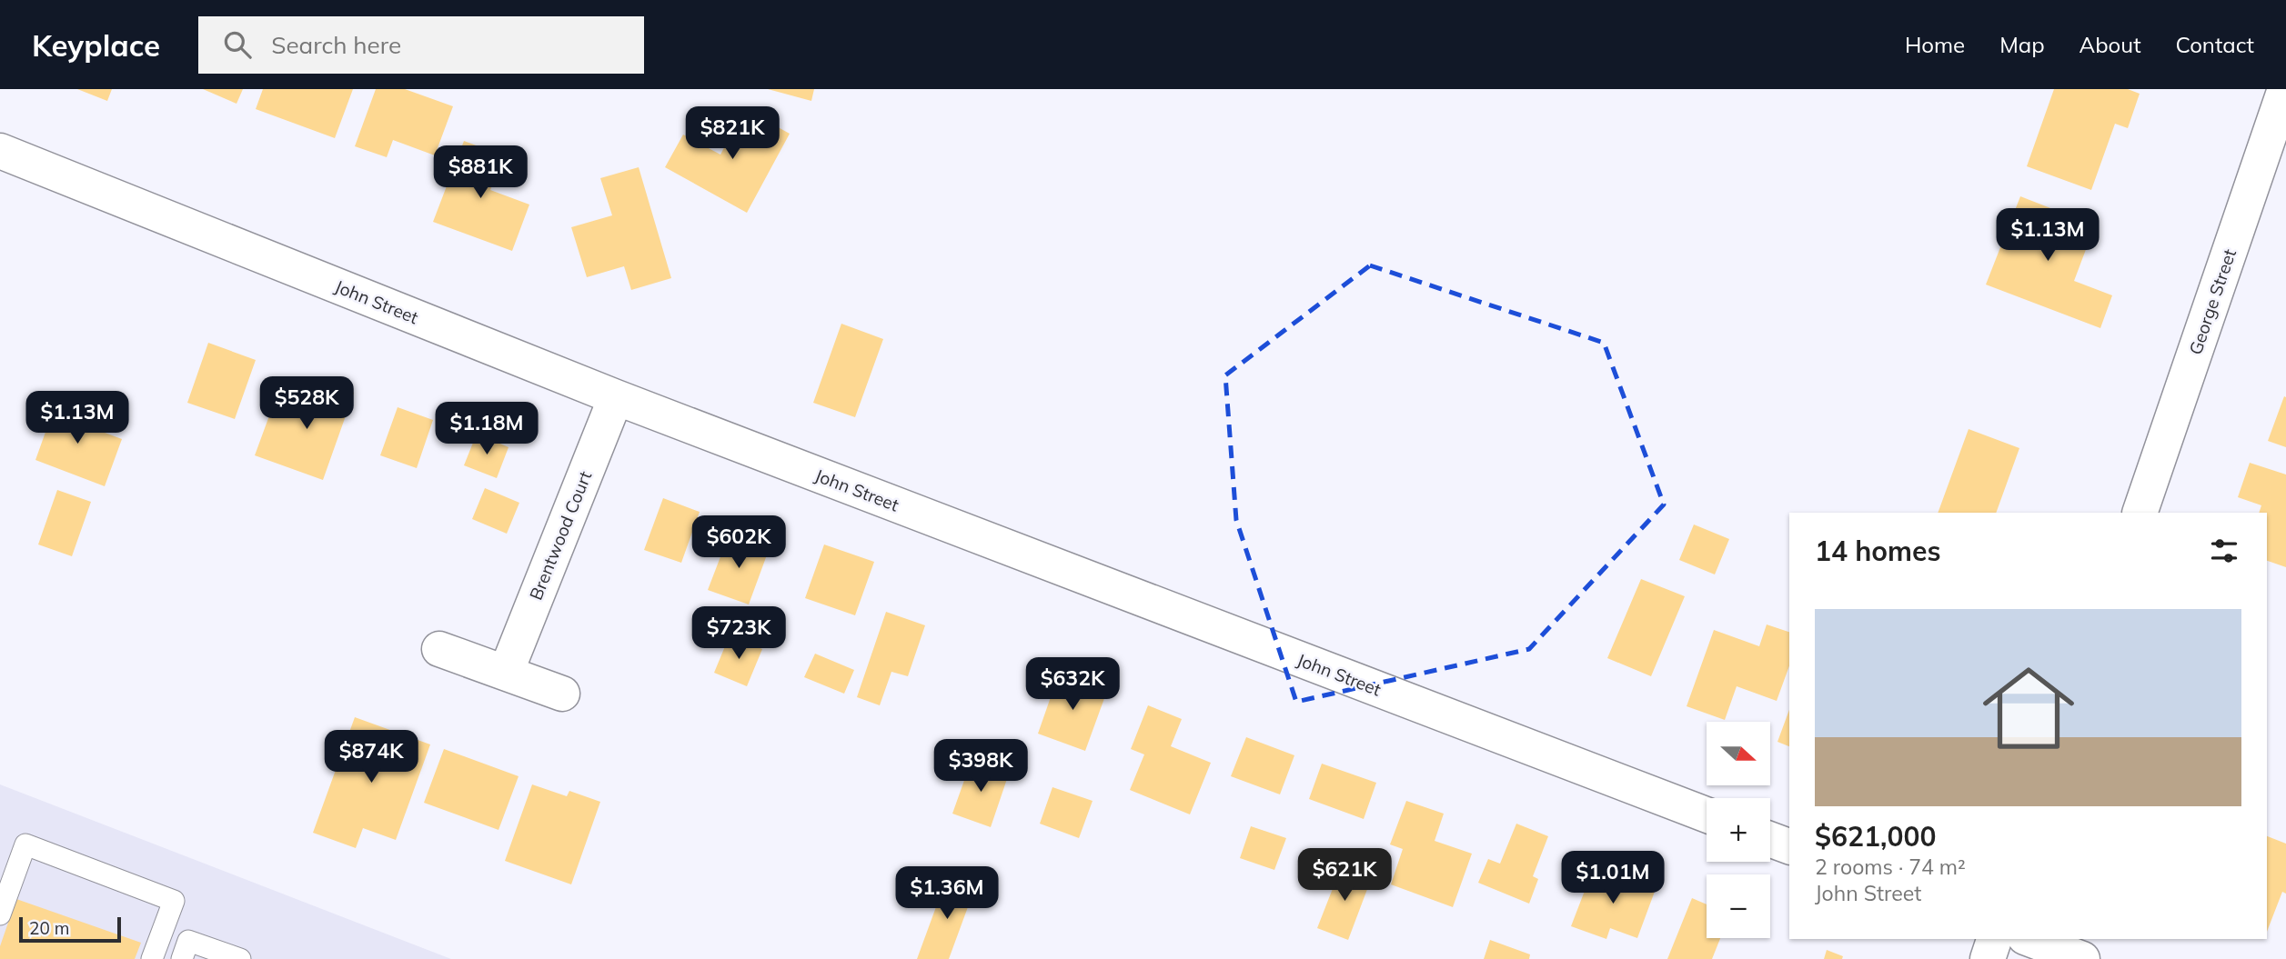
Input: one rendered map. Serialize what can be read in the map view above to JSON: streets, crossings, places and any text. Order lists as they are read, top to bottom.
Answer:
{
  "streets": {
    "street": ["John Street", "George Street", "Brentwood Court"]
  },
  "crossings": [
    ["John Street", "Brentwood Court"]
  ],
  "scale_bar": "20 m",
  "north": "right",
  "page": {
    "header": "Keyplace",
    "search": "Search here",
    "nav": [
      "Home",
      "Map",
      "About",
      "Contact"
    ],
    "price": [
      "$821K",
      "$881K",
      "$1.13M",
      "$528K",
      "$1.13M",
      "$1.18M",
      "$602K",
      "$723K",
      "$632K",
      "$874K",
      "$398K",
      "$621K",
      "$1.01M",
      "$1.36M"
    ],
    "heading": "14 homes",
    "list": [
      {
        "name": "$621,000",
        "note": "2 rooms · 74 m² · John Street"
      }
    ],
    "map_buttons": ["+", "−"],
    "scale": "20 m"
  }
}
